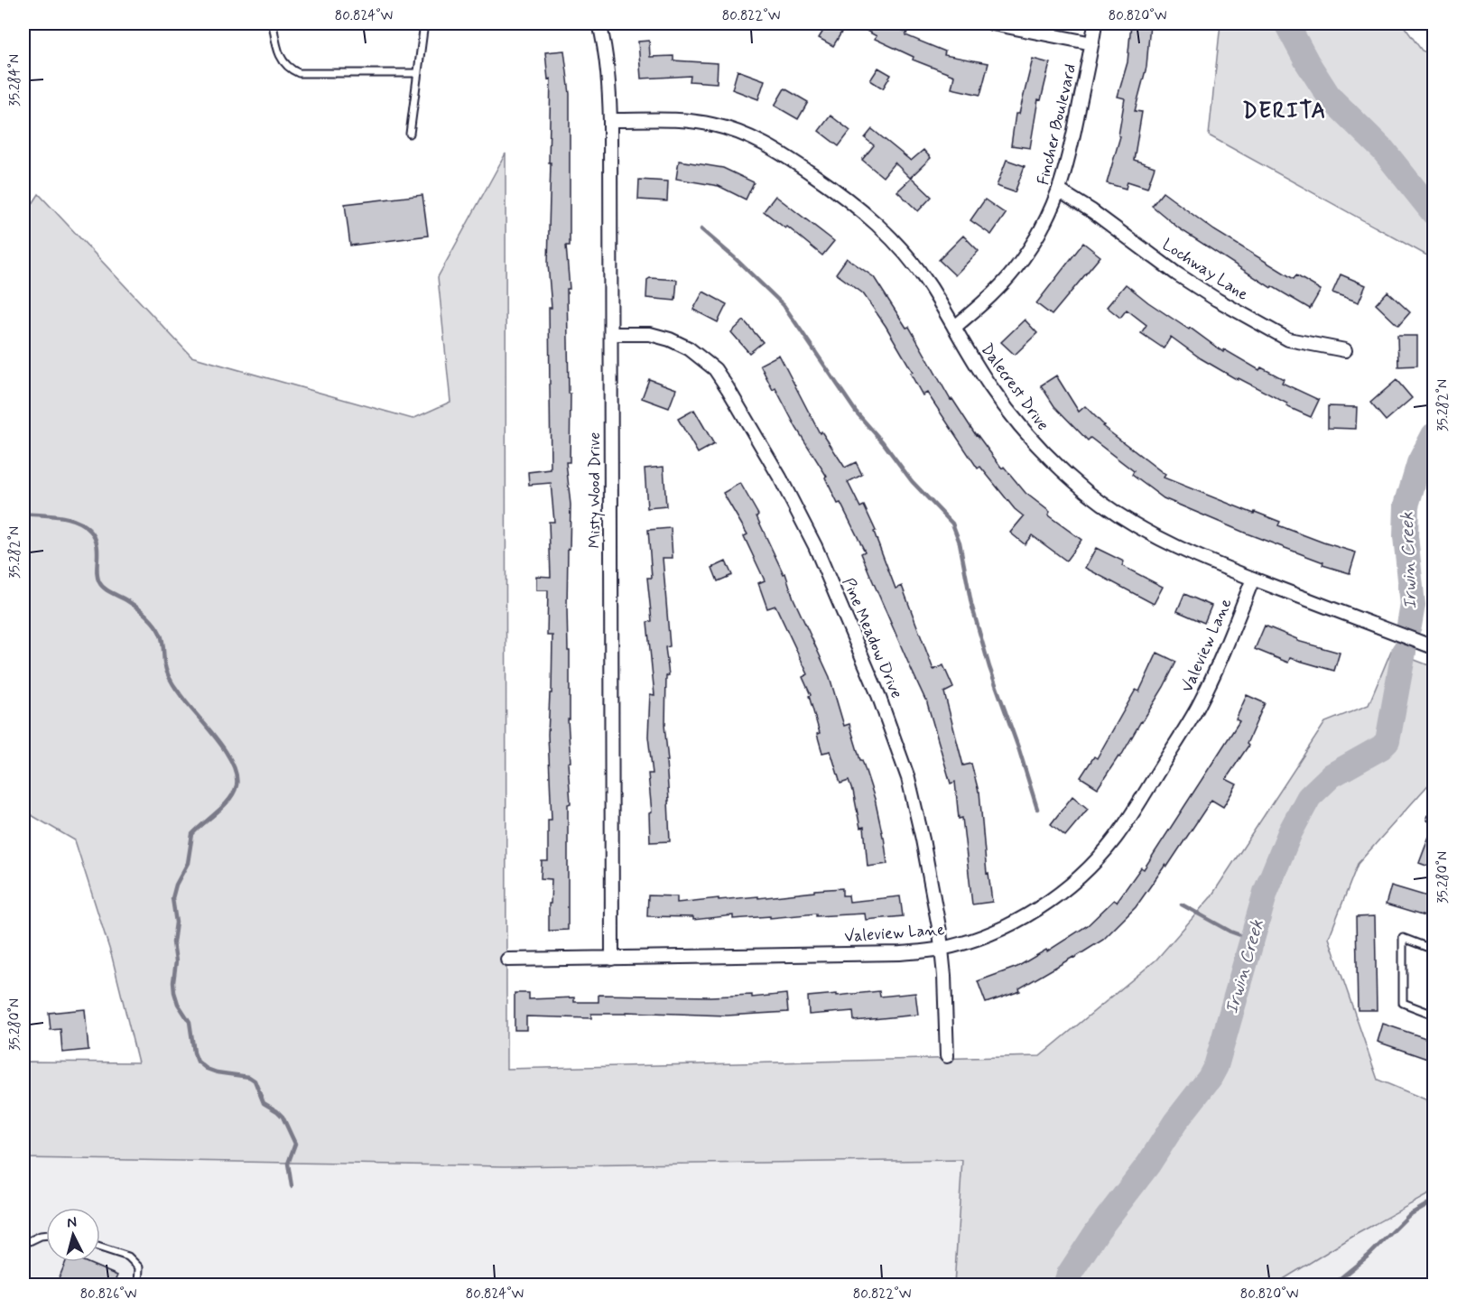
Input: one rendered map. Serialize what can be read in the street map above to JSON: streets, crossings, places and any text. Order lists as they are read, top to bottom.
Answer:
{
  "streets": {
    "street": [
      "Fincher Boulevard",
      "Lochway Lane",
      "Dalecrest Drive",
      "Misty Wood Drive",
      "Pine Meadow Drive",
      "Valeview Lane"
    ]
  },
  "crossings": [
    ["Fincher Boulevard", "Lochway Lane"],
    ["Fincher Boulevard", "Dalecrest Drive"],
    ["Dalecrest Drive", "Misty Wood Drive"],
    ["Dalecrest Drive", "Valeview Lane"],
    ["Misty Wood Drive", "Pine Meadow Drive"],
    ["Misty Wood Drive", "Valeview Lane"],
    ["Pine Meadow Drive", "Valeview Lane"]
  ],
  "districts": ["DERITA"],
  "water": ["Irwin Creek"],
  "north": "top",
  "coordinates": [
    "80.824°W",
    "80.822°W",
    "80.820°W",
    "35.284°N",
    "35.282°N",
    "35.280°N",
    "80.826°W"
  ]
}
